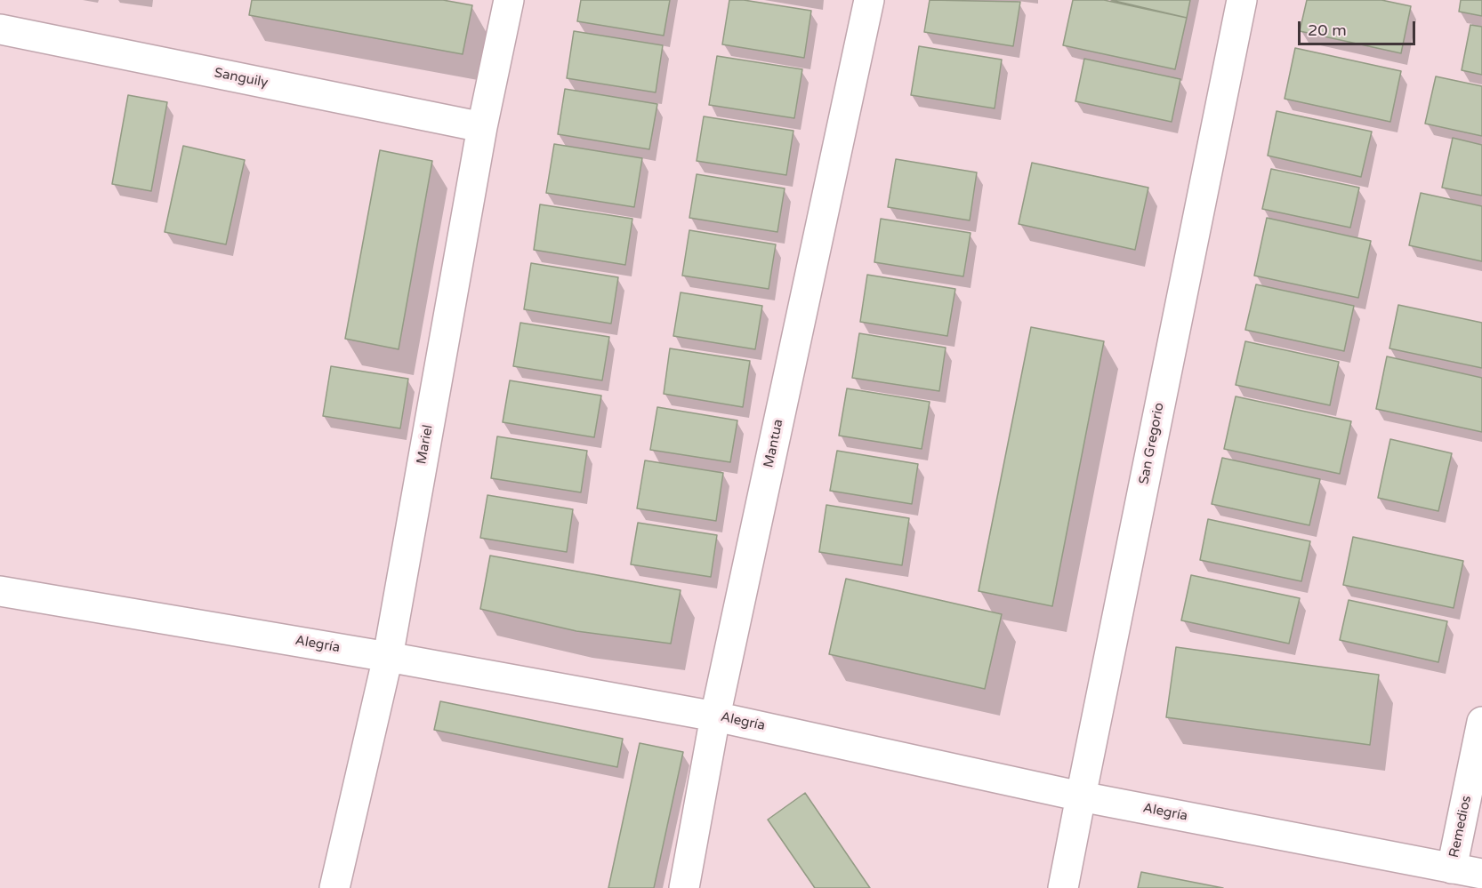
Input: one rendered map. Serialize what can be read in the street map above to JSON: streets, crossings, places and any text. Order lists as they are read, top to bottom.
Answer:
{
  "streets": {
    "street": [
      "Sanguily",
      "Mantua",
      "San Gregorio",
      "Mariel",
      "Alegría",
      "Remedios"
    ]
  },
  "crossings": [
    ["Sanguily", "Mariel"],
    ["Mantua", "Alegría"],
    ["San Gregorio", "Alegría"],
    ["Mariel", "Alegría"],
    ["Alegría", "Remedios"]
  ],
  "scale_bar": "20 m"
}
